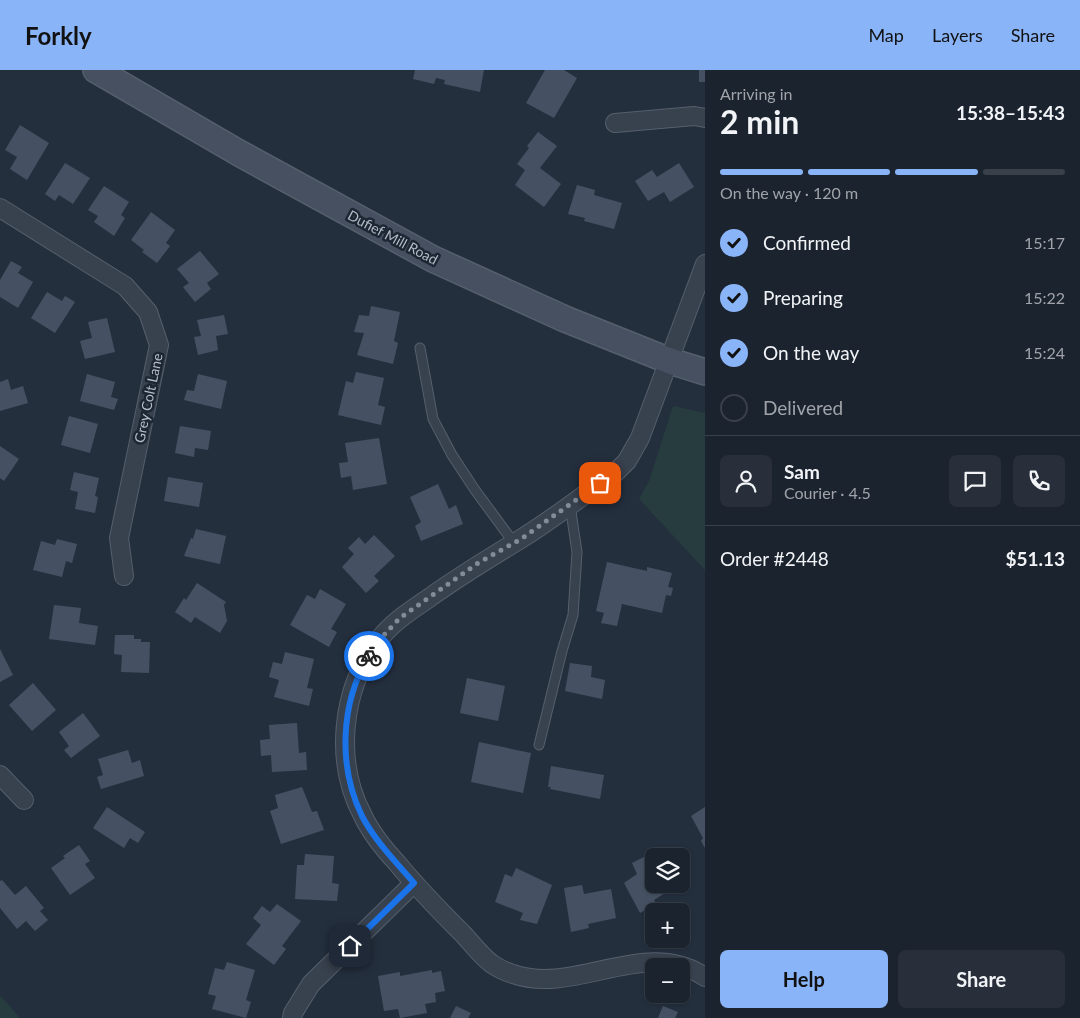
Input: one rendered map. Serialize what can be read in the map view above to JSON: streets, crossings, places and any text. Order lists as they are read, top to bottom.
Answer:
{
  "streets": {
    "main road": ["Dufief Mill Road"],
    "street": ["Grey Colt Lane"]
  },
  "page": {
    "header": "Forkly",
    "nav": ["Map", "Layers", "Share"],
    "heading": ["2 min", "Arriving in", "15:38–15:43"],
    "panel": [
      "Sam",
      "Courier · 4.5",
      "Order #2448",
      "$51.13"
    ],
    "bar": "On the way · 120 m",
    "list": [
      ["Confirmed", "15:17"],
      ["Preparing", "15:22"],
      ["On the way", "15:24"],
      "Delivered"
    ],
    "map_buttons": ["+", "−"],
    "buttons": ["Help", "Share"]
  }
}
